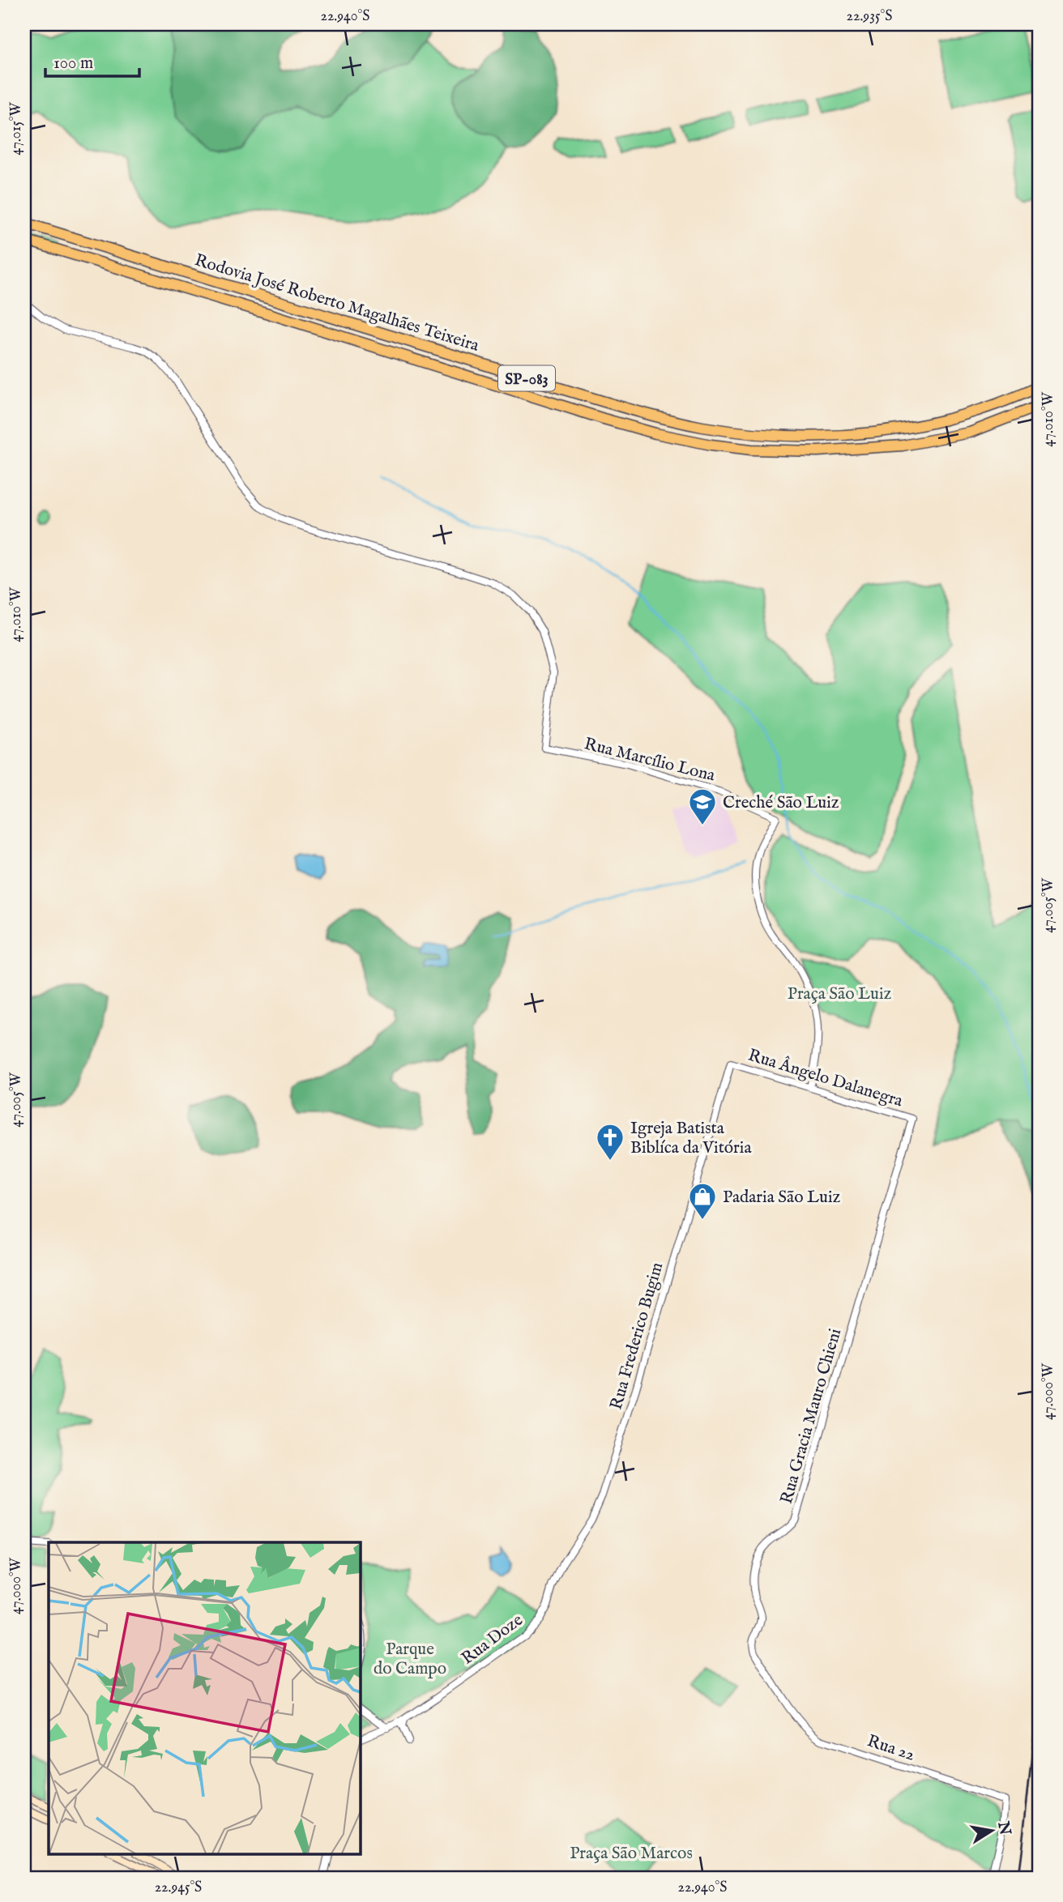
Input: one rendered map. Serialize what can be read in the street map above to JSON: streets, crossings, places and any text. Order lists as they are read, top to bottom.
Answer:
{
  "streets": {
    "highway": ["Rodovia José Roberto Magalhães Teixeira", "SP-083"],
    "street": [
      "Rua Marcílio Lona",
      "Rua Ângelo Dalanegra",
      "Rua Frederico Bugim",
      "Rua Gracia Mauro Chieni",
      "Rua Doze",
      "Rua 22"
    ]
  },
  "crossings": [
    ["Rua Marcílio Lona", "Rua Ângelo Dalanegra"],
    ["Rua Ângelo Dalanegra", "Rua Frederico Bugim"],
    ["Rua Ângelo Dalanegra", "Rua Gracia Mauro Chieni"],
    ["Rua Frederico Bugim", "Rua Doze"],
    ["Rua Gracia Mauro Chieni", "Rua 22"]
  ],
  "parks": ["Praça São Luiz", "Parque do Campo", "Praça São Marcos"],
  "places": {
    "school or university": ["Creché São Luiz"],
    "church": ["Igreja Batista Biblíca da Vitória"],
    "shop": ["Padaria São Luiz"]
  },
  "scale_bar": "100 m",
  "north": "right",
  "coordinates": [
    "22.940°S",
    "22.935°S",
    "47.015°W",
    "47.010°W",
    "47.005°W",
    "47.000°W",
    "22.945°S"
  ]
}
